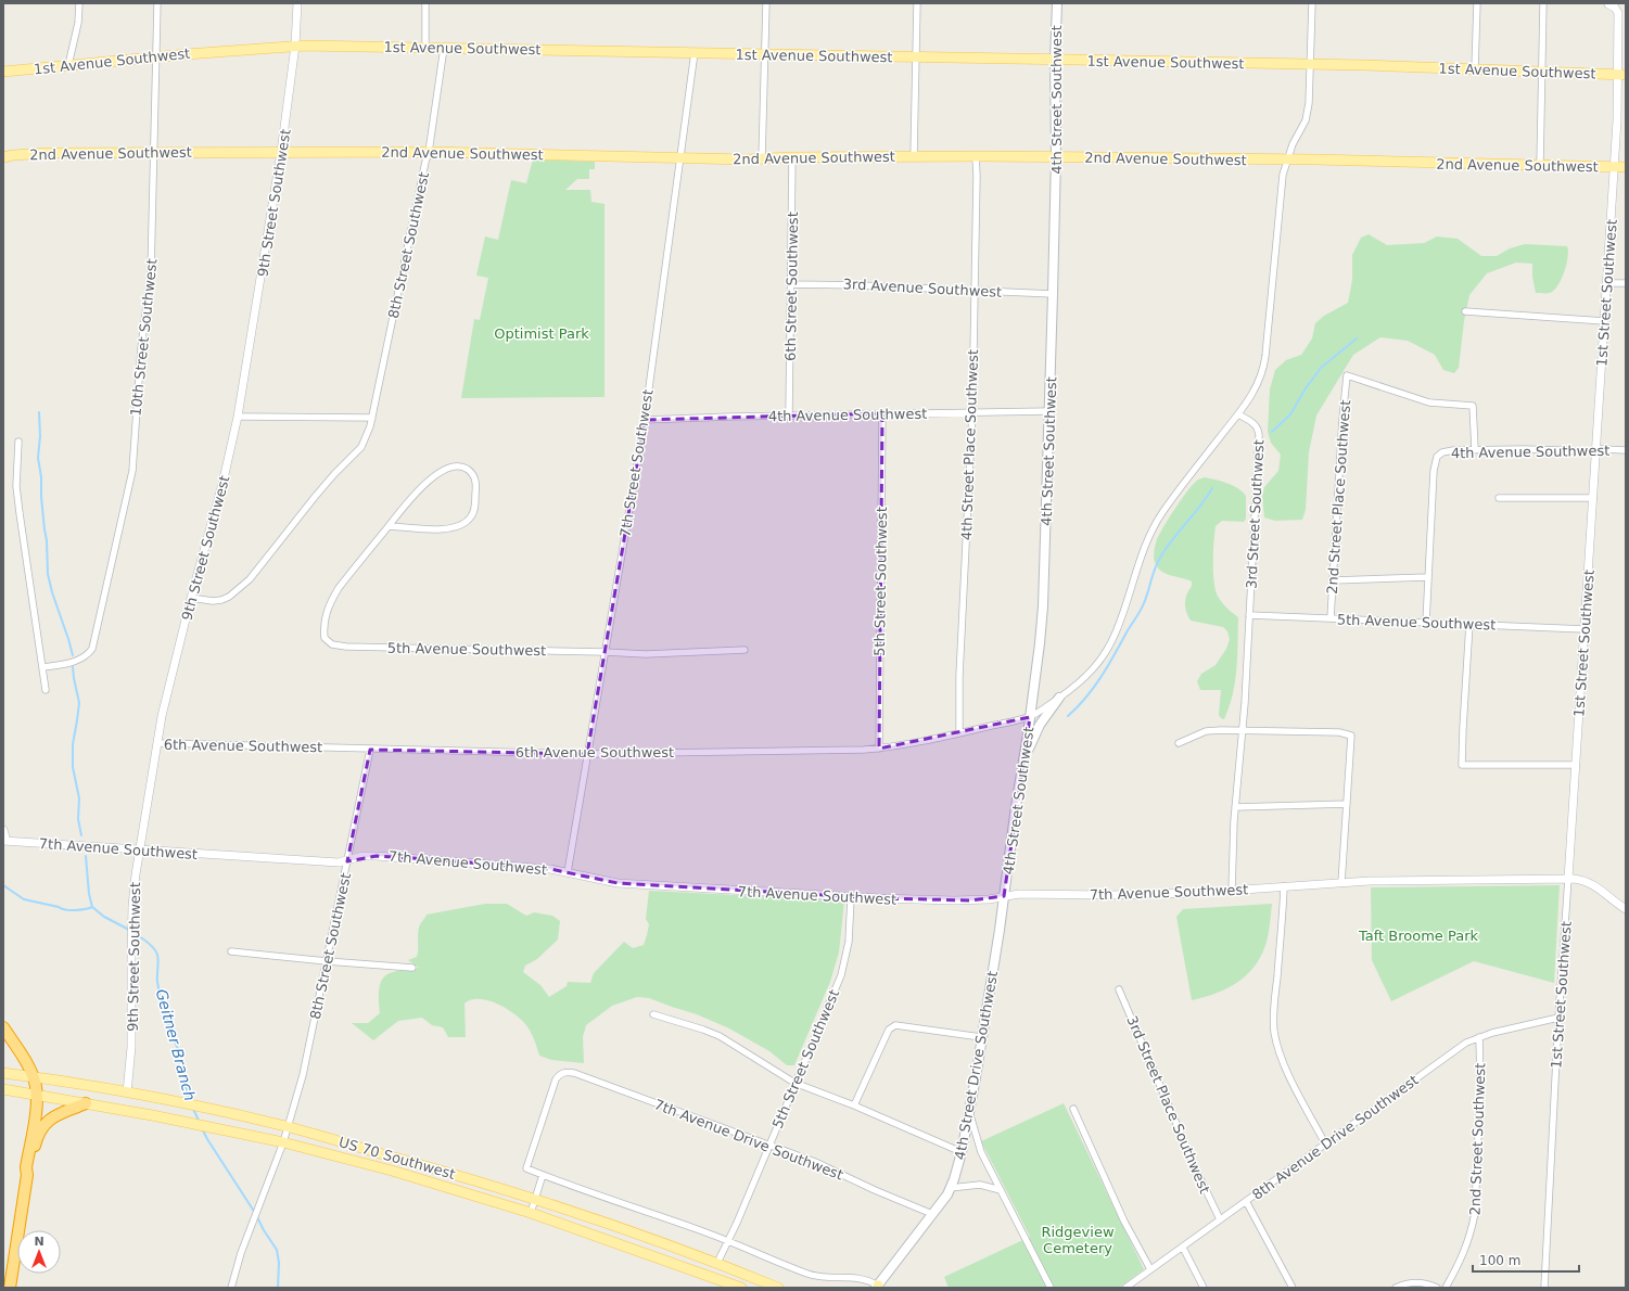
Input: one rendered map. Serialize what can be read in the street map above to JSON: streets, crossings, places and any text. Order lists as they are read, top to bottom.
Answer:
{
  "streets": {
    "main road": [
      "1st Avenue Southwest",
      "4th Street Southwest",
      "2nd Avenue Southwest",
      "4th Street Drive Southwest",
      "US 70 Southwest"
    ],
    "street": [
      "9th Street Southwest",
      "8th Street Southwest",
      "6th Street Southwest",
      "3rd Avenue Southwest",
      "1st Street Southwest",
      "10th Street Southwest",
      "4th Avenue Southwest",
      "4th Street Place Southwest",
      "7th Street Southwest",
      "2nd Street Place Southwest",
      "3rd Street Southwest",
      "5th Street Southwest",
      "5th Avenue Southwest",
      "6th Avenue Southwest",
      "7th Avenue Southwest",
      "3rd Street Place Southwest",
      "8th Avenue Drive Southwest",
      "7th Avenue Drive Southwest",
      "2nd Street Southwest"
    ]
  },
  "crossings": [
    ["1st Avenue Southwest", "4th Street Southwest"],
    ["1st Avenue Southwest", "9th Street Southwest"],
    ["1st Avenue Southwest", "8th Street Southwest"],
    ["1st Avenue Southwest", "1st Street Southwest"],
    ["1st Avenue Southwest", "10th Street Southwest"],
    ["1st Avenue Southwest", "7th Street Southwest"],
    ["4th Street Southwest", "2nd Avenue Southwest"],
    ["4th Street Southwest", "3rd Avenue Southwest"],
    ["4th Street Southwest", "4th Avenue Southwest"],
    ["4th Street Southwest", "6th Avenue Southwest"],
    ["4th Street Southwest", "7th Avenue Southwest"],
    ["4th Street Southwest", "4th Street Drive Southwest"],
    ["2nd Avenue Southwest", "9th Street Southwest"],
    ["2nd Avenue Southwest", "8th Street Southwest"],
    ["2nd Avenue Southwest", "6th Street Southwest"],
    ["2nd Avenue Southwest", "1st Street Southwest"],
    ["2nd Avenue Southwest", "10th Street Southwest"],
    ["2nd Avenue Southwest", "4th Street Place Southwest"],
    ["2nd Avenue Southwest", "7th Street Southwest"],
    ["9th Street Southwest", "8th Street Southwest"],
    ["9th Street Southwest", "6th Avenue Southwest"],
    ["9th Street Southwest", "7th Avenue Southwest"],
    ["9th Street Southwest", "US 70 Southwest"],
    ["8th Street Southwest", "6th Avenue Southwest"],
    ["8th Street Southwest", "7th Avenue Southwest"],
    ["8th Street Southwest", "US 70 Southwest"],
    ["6th Street Southwest", "3rd Avenue Southwest"],
    ["6th Street Southwest", "4th Avenue Southwest"],
    ["3rd Avenue Southwest", "4th Street Place Southwest"],
    ["1st Street Southwest", "4th Avenue Southwest"],
    ["1st Street Southwest", "5th Avenue Southwest"],
    ["1st Street Southwest", "7th Avenue Southwest"],
    ["1st Street Southwest", "8th Avenue Drive Southwest"],
    ["4th Avenue Southwest", "4th Street Place Southwest"],
    ["4th Avenue Southwest", "7th Street Southwest"],
    ["4th Avenue Southwest", "2nd Street Place Southwest"],
    ["4th Avenue Southwest", "5th Street Southwest"],
    ["4th Street Place Southwest", "6th Avenue Southwest"],
    ["7th Street Southwest", "5th Avenue Southwest"],
    ["7th Street Southwest", "6th Avenue Southwest"],
    ["7th Street Southwest", "7th Avenue Southwest"],
    ["2nd Street Place Southwest", "5th Avenue Southwest"],
    ["3rd Street Southwest", "5th Avenue Southwest"],
    ["3rd Street Southwest", "7th Avenue Southwest"],
    ["5th Street Southwest", "6th Avenue Southwest"],
    ["5th Street Southwest", "7th Avenue Southwest"],
    ["5th Street Southwest", "7th Avenue Drive Southwest"],
    ["5th Street Southwest", "US 70 Southwest"],
    ["7th Avenue Southwest", "4th Street Drive Southwest"],
    ["4th Street Drive Southwest", "7th Avenue Drive Southwest"],
    ["3rd Street Place Southwest", "8th Avenue Drive Southwest"],
    ["8th Avenue Drive Southwest", "2nd Street Southwest"]
  ],
  "water": ["Geitner Branch"],
  "parks": ["Optimist Park", "Taft Broome Park", "Ridgeview Cemetery"],
  "scale_bar": "100 m",
  "north": "top"
}
